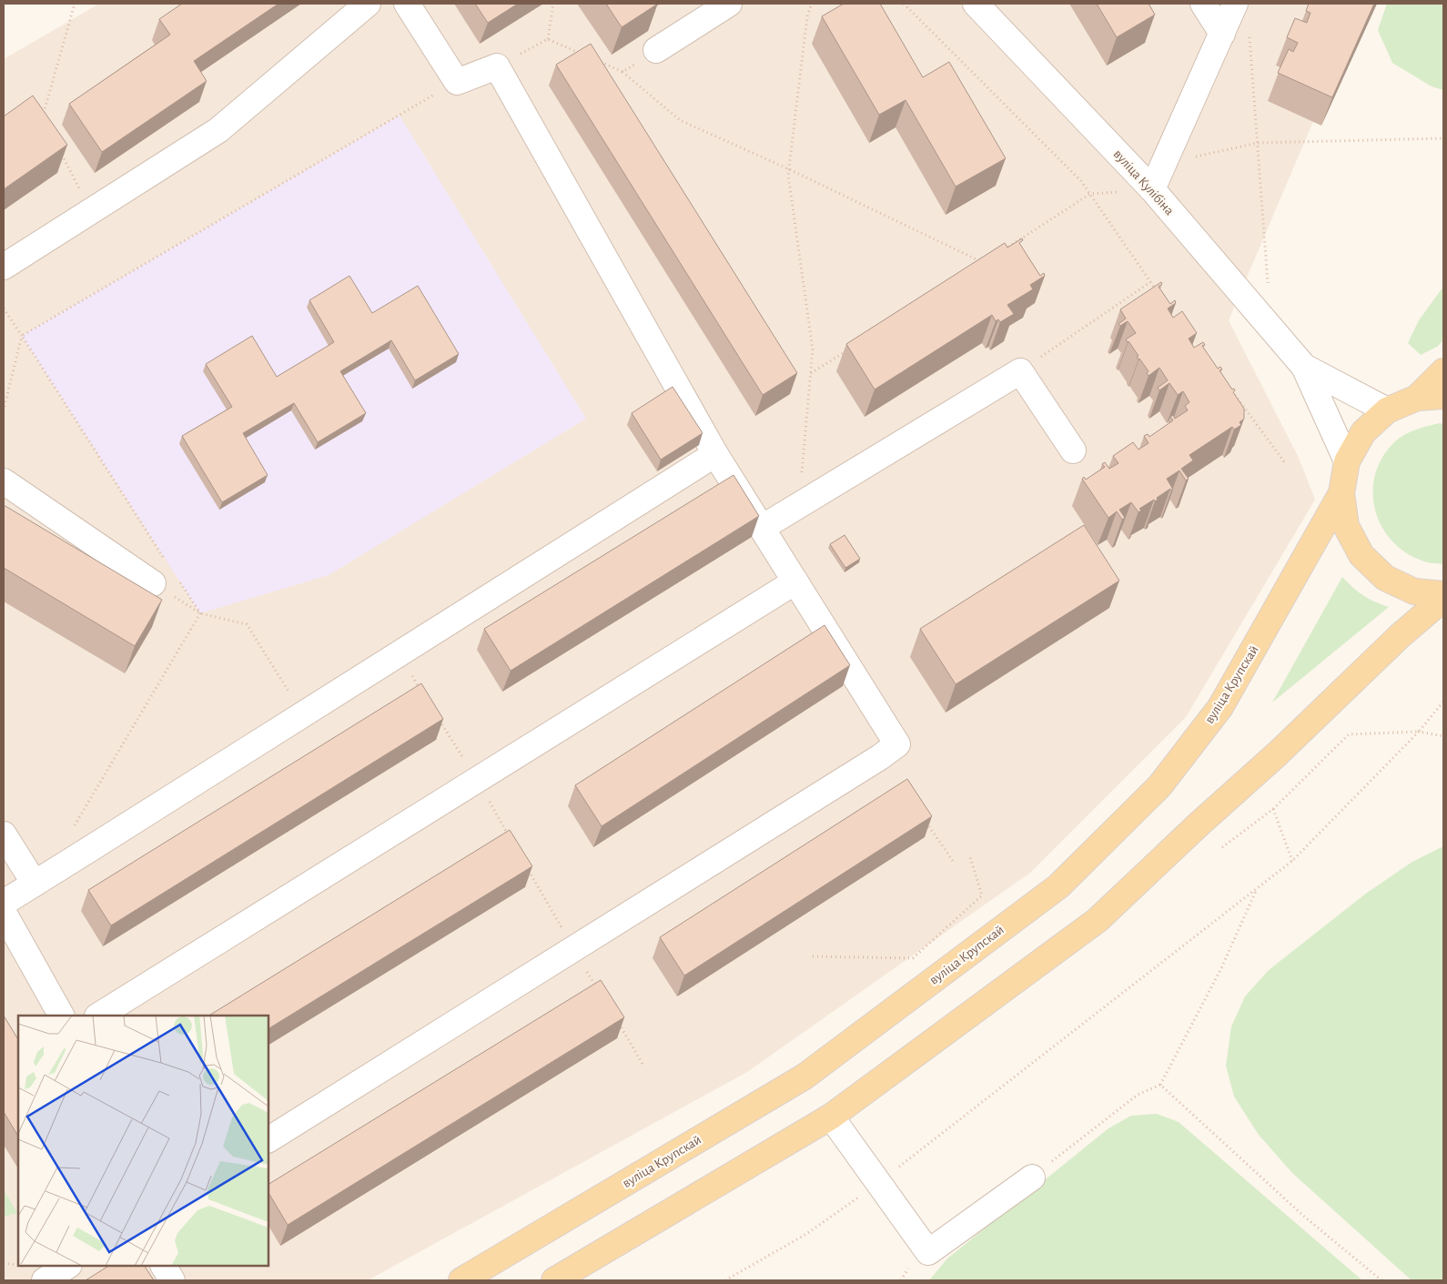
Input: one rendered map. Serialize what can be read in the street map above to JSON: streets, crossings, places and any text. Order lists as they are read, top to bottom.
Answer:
{
  "streets": {
    "main road": ["вуліца Крупскай"],
    "street": ["вуліца Кулібіна"]
  }
}
